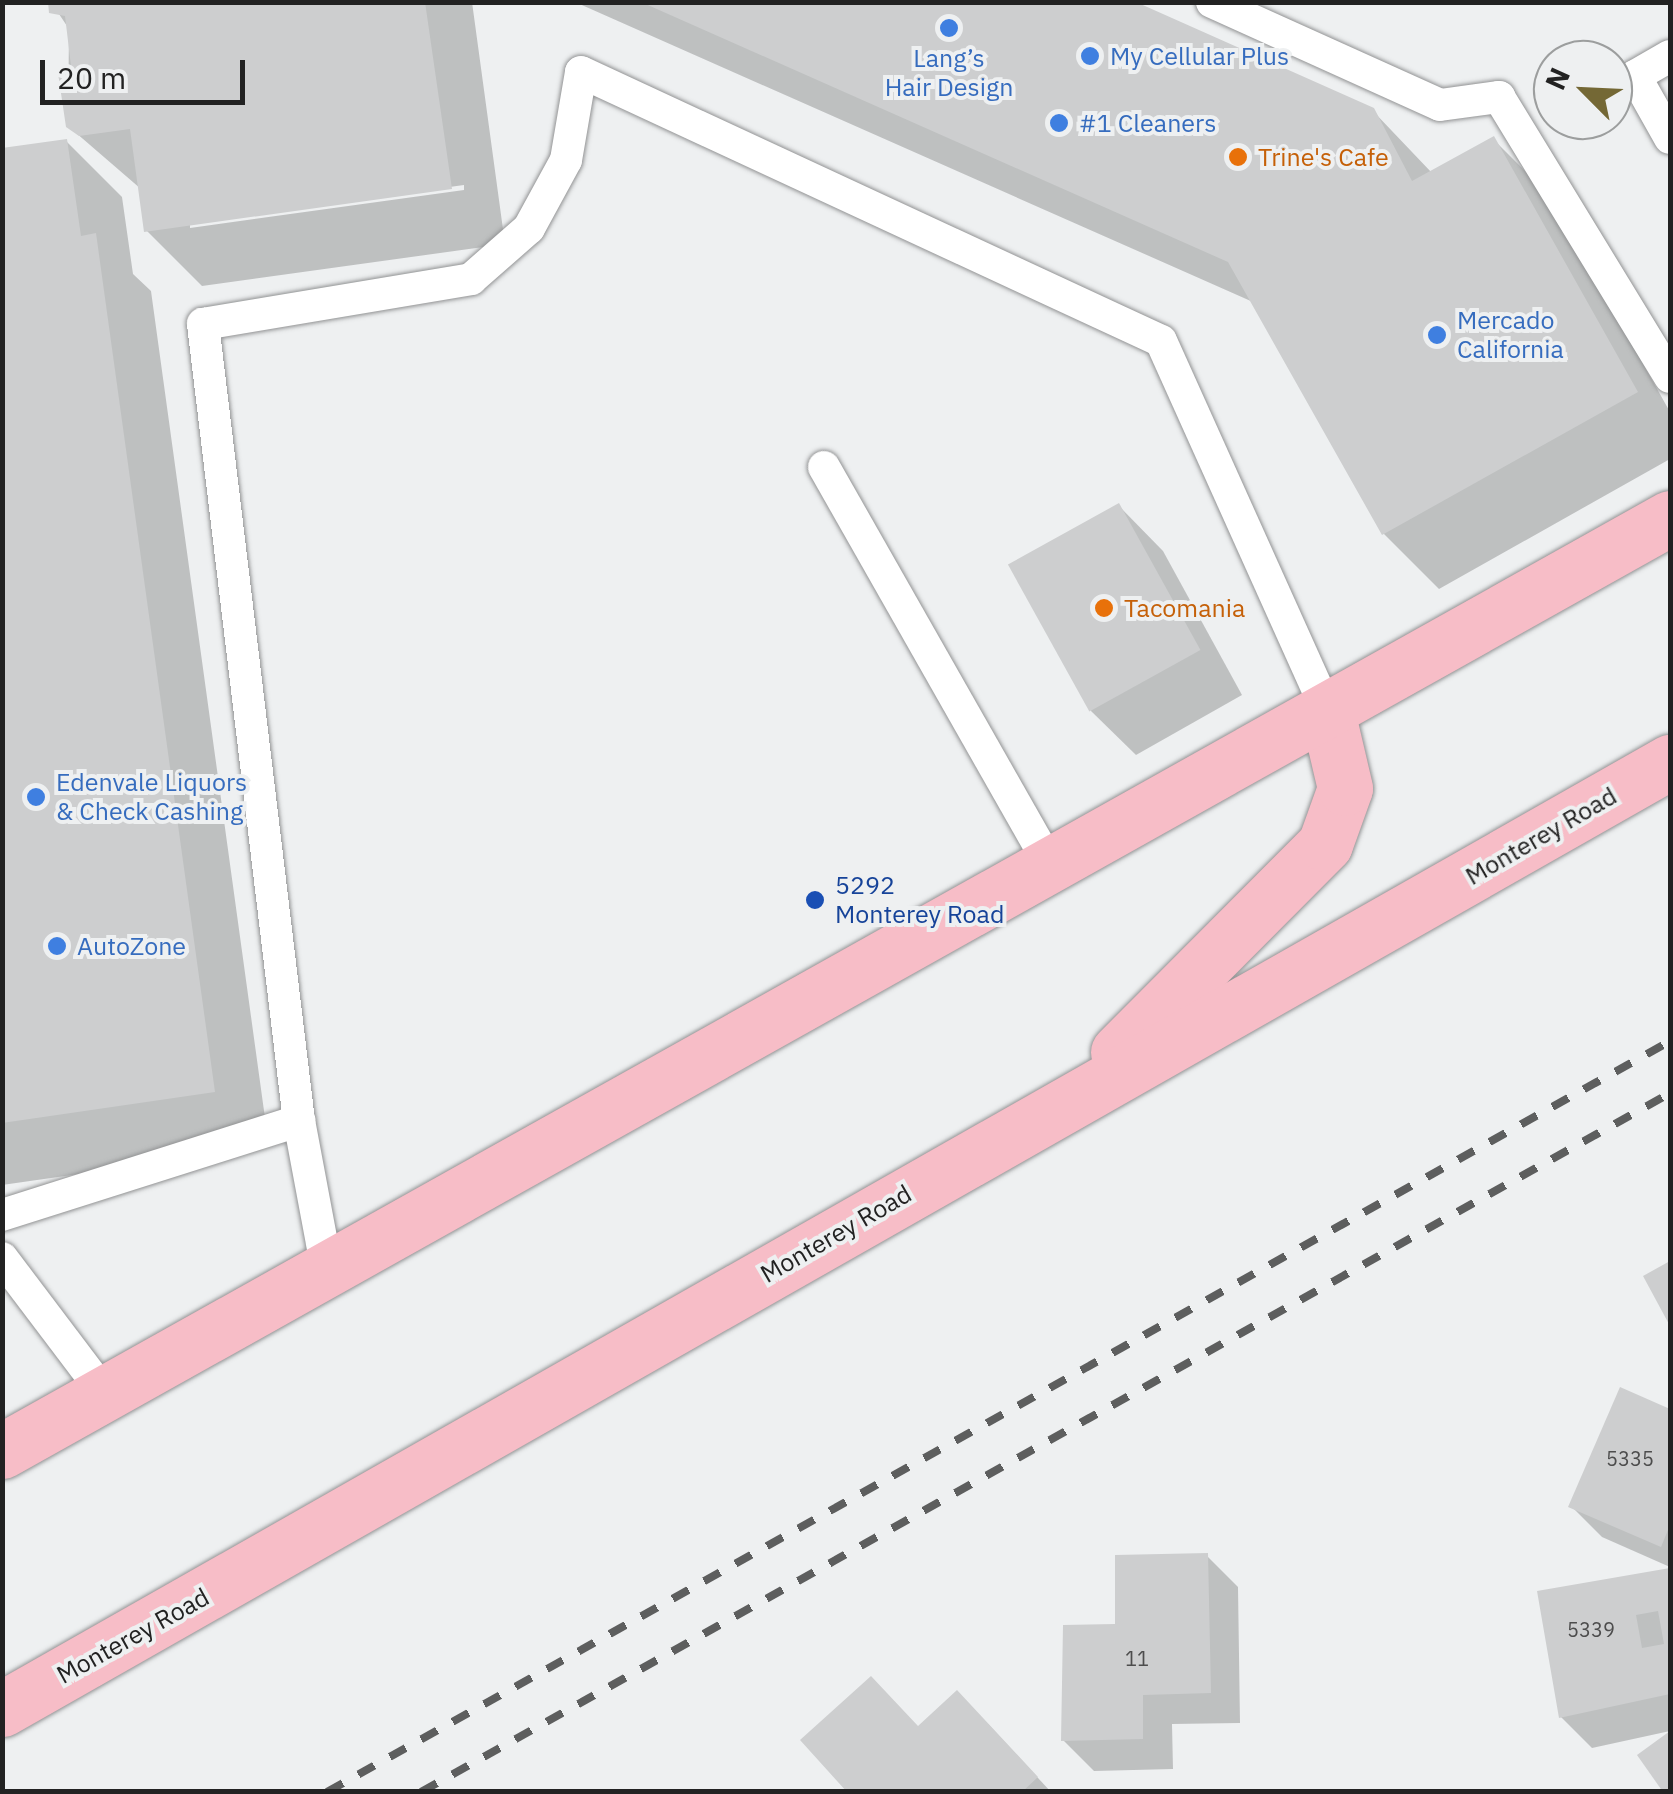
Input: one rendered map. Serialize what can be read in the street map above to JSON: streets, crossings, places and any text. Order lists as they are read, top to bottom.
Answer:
{
  "streets": {
    "main road": ["Monterey Road"]
  },
  "places": [
    "Lang’s Hair Design",
    "My Cellular Plus",
    "#1 Cleaners",
    "Trine's Cafe",
    "Mercado California",
    "Tacomania",
    "Edenvale Liquors & Check Cashing",
    "5292 Monterey Road",
    "AutoZone"
  ],
  "house_numbers": ["5335", "5339", "11"],
  "scale_bar": "20 m",
  "north": "top left"
}
